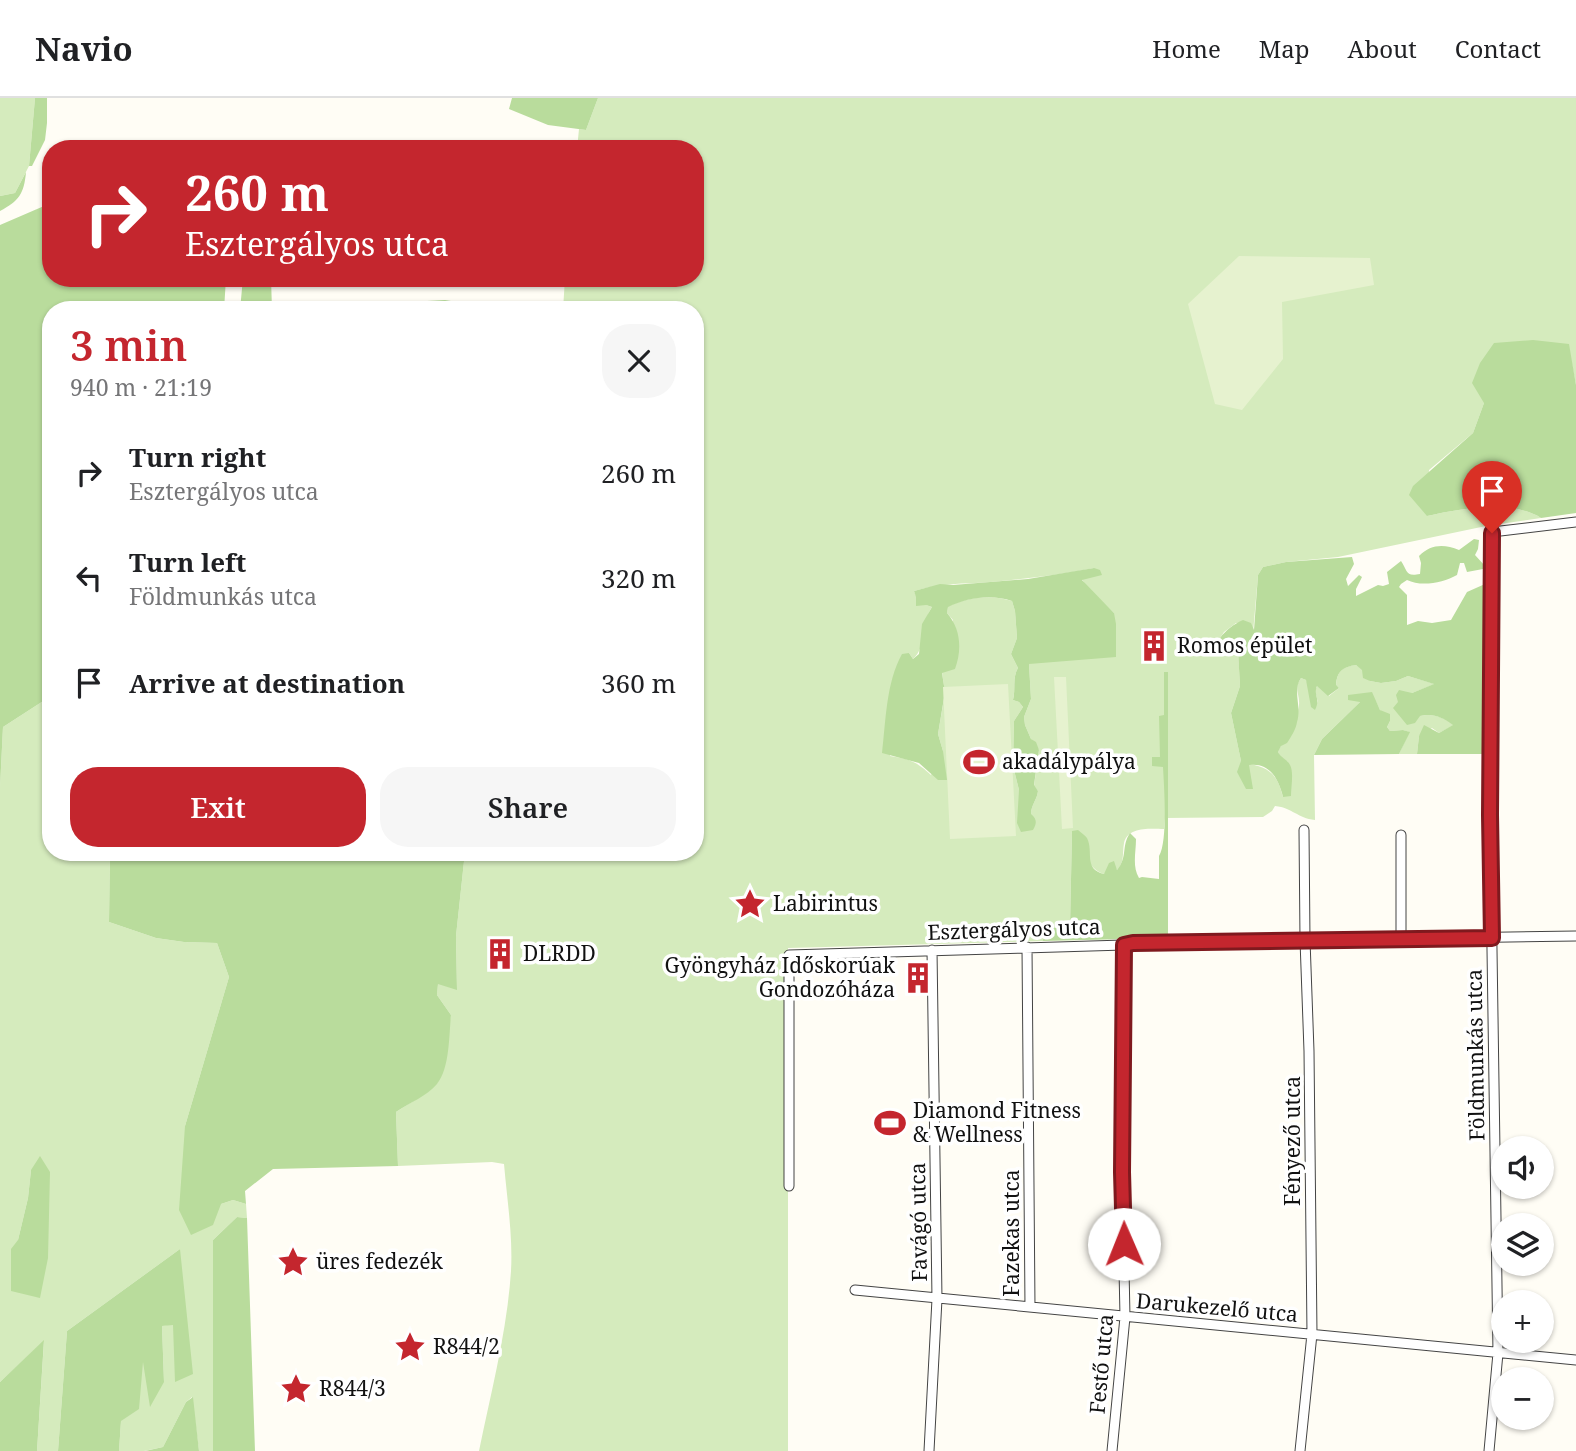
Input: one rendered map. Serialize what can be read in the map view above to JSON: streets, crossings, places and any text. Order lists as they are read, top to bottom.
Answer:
{
  "streets": {
    "street": [
      "Esztergályos utca",
      "Földmunkás utca",
      "Fényező utca",
      "Favágó utca",
      "Fazekas utca",
      "Darukezelő utca",
      "Festő utca"
    ]
  },
  "crossings": [
    ["Esztergályos utca", "Földmunkás utca"],
    ["Esztergályos utca", "Fényező utca"],
    ["Esztergályos utca", "Favágó utca"],
    ["Esztergályos utca", "Fazekas utca"],
    ["Esztergályos utca", "Festő utca"],
    ["Földmunkás utca", "Darukezelő utca"],
    ["Fényező utca", "Darukezelő utca"],
    ["Favágó utca", "Darukezelő utca"],
    ["Fazekas utca", "Darukezelő utca"],
    ["Darukezelő utca", "Festő utca"]
  ],
  "places": {
    "building": ["Romos épület", "DLRDD", "Gyöngyház Időskorúak Gondozóháza"],
    "sports": ["akadálypálya", "Diamond Fitness & Wellness"],
    "place": [
      "Labirintus",
      "üres fedezék",
      "R844/2",
      "R844/3"
    ]
  },
  "page": {
    "header": "Navio",
    "nav": [
      "Home",
      "Map",
      "About",
      "Contact"
    ],
    "turn": ["260 m", "Esztergályos utca"],
    "heading": ["3 min", "940 m · 21:19"],
    "list": [
      {
        "name": "Turn right",
        "note": "Esztergályos utca",
        "value": "260 m"
      },
      {
        "name": "Turn left",
        "note": "Földmunkás utca",
        "value": "320 m"
      },
      {
        "name": "Arrive at destination",
        "value": "360 m"
      }
    ],
    "buttons": ["Exit", "Share"],
    "map_buttons": ["+", "−"]
  }
}
